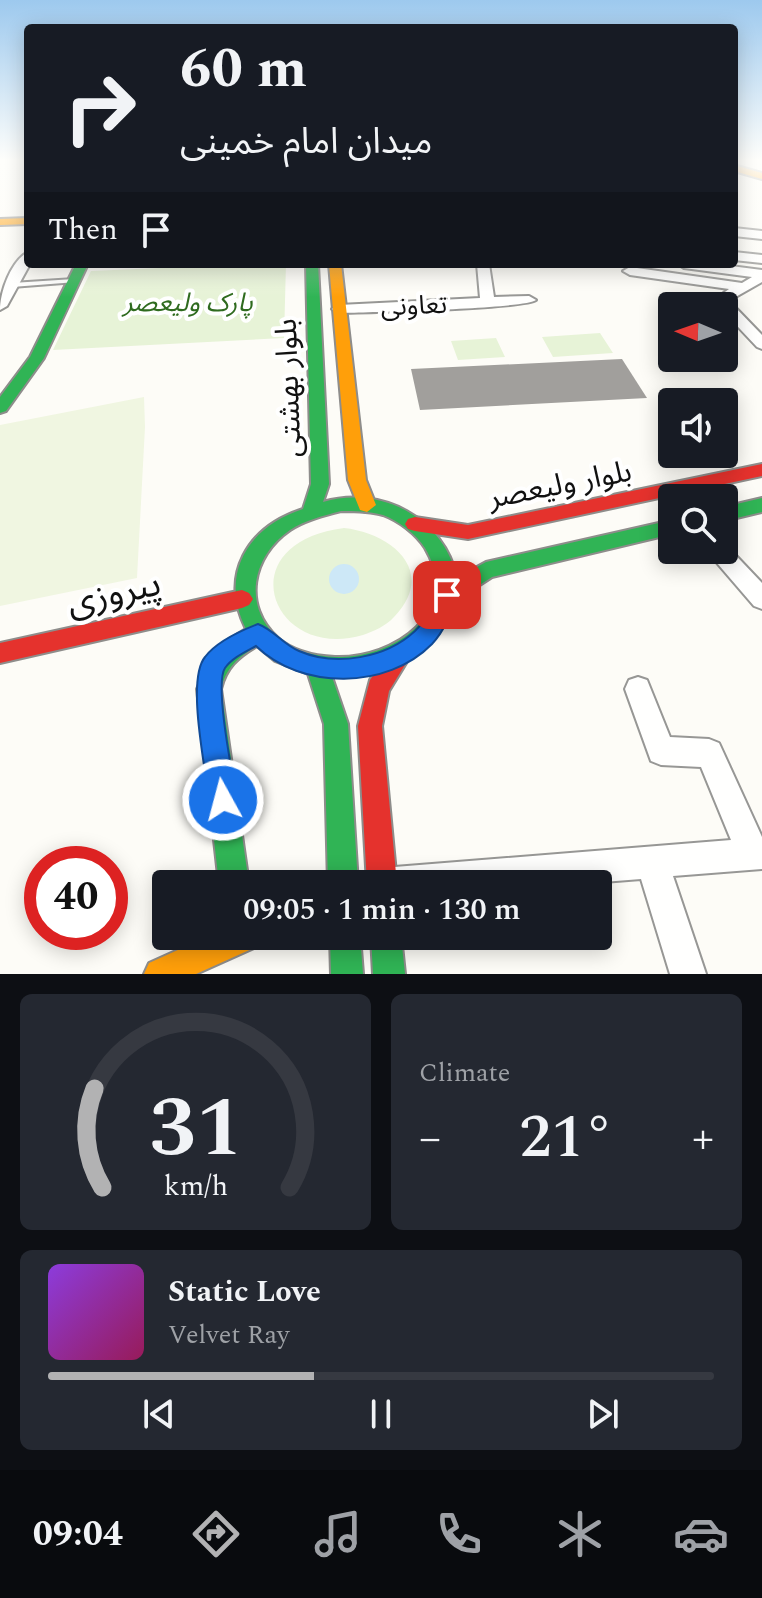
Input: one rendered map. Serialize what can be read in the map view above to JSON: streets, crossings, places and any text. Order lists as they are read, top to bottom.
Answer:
{
  "streets": {
    "main road": ["بلوار بهشتی", "بلوار ولیعصر", "پیروزی"],
    "street": ["تعاونی"]
  },
  "crossings": [
    ["تعاونی", "بلوار بهشتی"],
    ["بلوار بهشتی", "بلوار ولیعصر"],
    ["بلوار بهشتی", "پیروزی"],
    ["بلوار ولیعصر", "پیروزی"]
  ],
  "parks": ["پارک ولیعصر"],
  "north": "left",
  "page": {
    "turn": ["60 m", "میدان امام خمینی"],
    "then": "Then",
    "limit": "40",
    "trip": "09:05 · 1 min · 130 m",
    "tile": "Climate",
    "heat": ["−", "21°", "+"],
    "song": ["Static Love", "Velvet Ray"],
    "tabs": "09:04",
    "gauge": ["31", "km/h"]
  }
}
